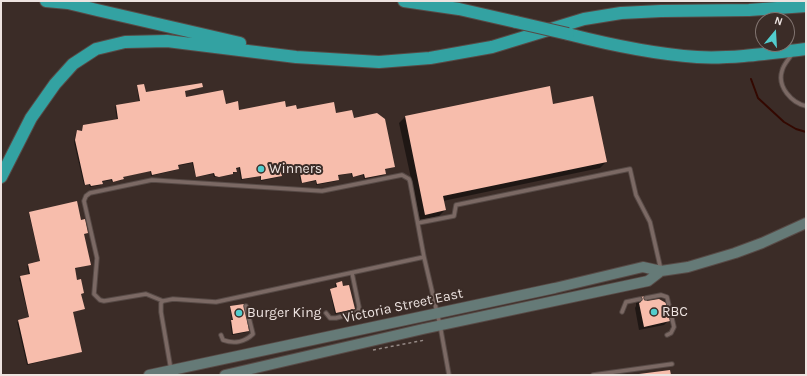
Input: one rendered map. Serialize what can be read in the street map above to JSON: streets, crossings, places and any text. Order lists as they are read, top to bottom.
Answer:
{
  "streets": {
    "main road": ["Victoria Street East"]
  },
  "places": ["Winners", "RBC", "Burger King"],
  "north": "top"
}
